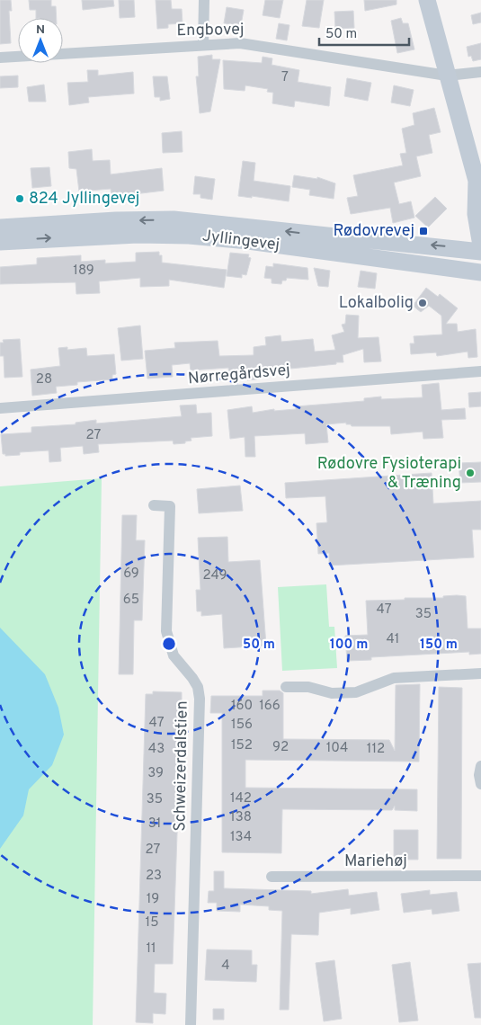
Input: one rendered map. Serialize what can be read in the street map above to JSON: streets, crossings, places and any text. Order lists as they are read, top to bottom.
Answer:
{
  "streets": {
    "street": [
      "Engbovej",
      "Jyllingevej",
      "Nørregårdsvej",
      "Schweizerdalstien",
      "Mariehøj"
    ]
  },
  "places": {
    "other": ["824 Jyllingevej", "Lokalbolig", "Rødovre Fysioterapi & Træning"],
    "transit": ["Rødovrevej"]
  },
  "house_numbers": [
    "7",
    "189",
    "28",
    "27",
    "69",
    "249",
    "65",
    "47",
    "35",
    "41",
    "160",
    "166",
    "47",
    "156",
    "152",
    "92",
    "104",
    "43",
    "112",
    "39",
    "142",
    "35",
    "138",
    "31",
    "134",
    "27",
    "23",
    "19",
    "15",
    "11",
    "4"
  ],
  "scale_bar": "50 m",
  "north": "top",
  "rings": ["50 m", "100 m", "150 m"]
}
